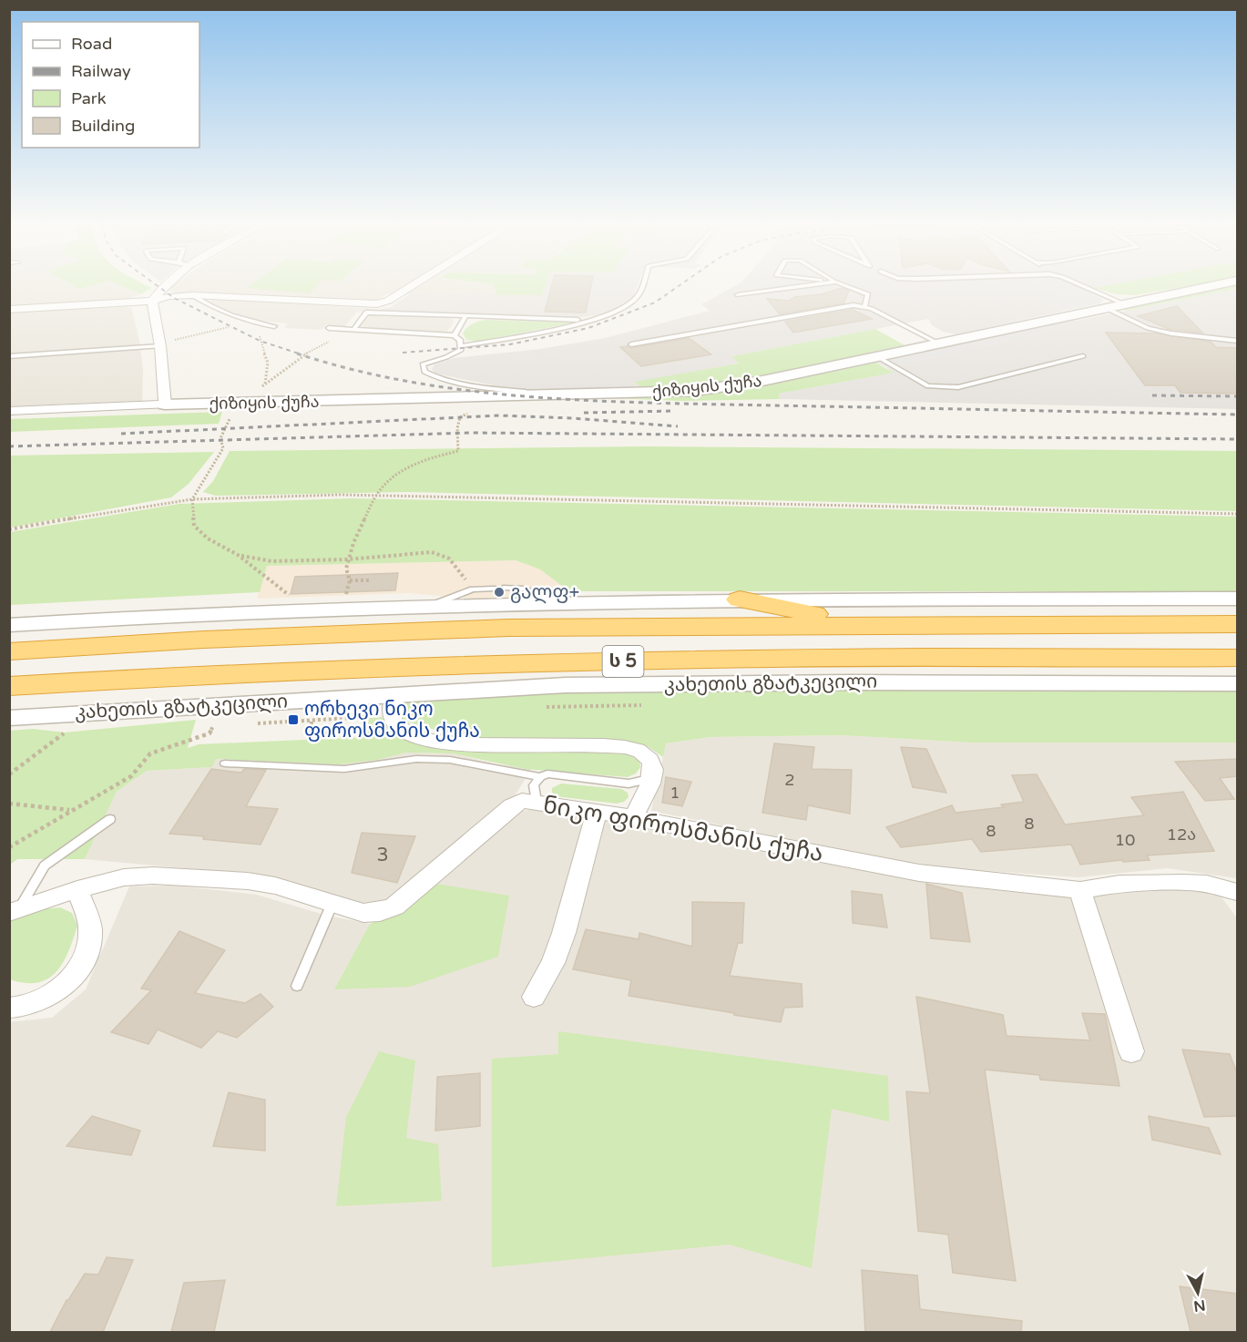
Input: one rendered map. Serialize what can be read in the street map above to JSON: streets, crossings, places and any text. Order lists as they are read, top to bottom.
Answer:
{
  "streets": {
    "highway": ["ს 5", "კახეთის გზატკეცილი"],
    "street": ["ქიზიყის ქუჩა", "ნიკო ფიროსმანის ქუჩა"]
  },
  "places": {
    "other": ["გალფ+"],
    "transit": ["ორხევი ნიკო ფიროსმანის ქუჩა"]
  },
  "house_numbers": [
    "2",
    "1",
    "8",
    "8",
    "12ა",
    "10",
    "3"
  ],
  "legend": [
    "Road",
    "Railway",
    "Park",
    "Building"
  ],
  "north": "bottom"
}
